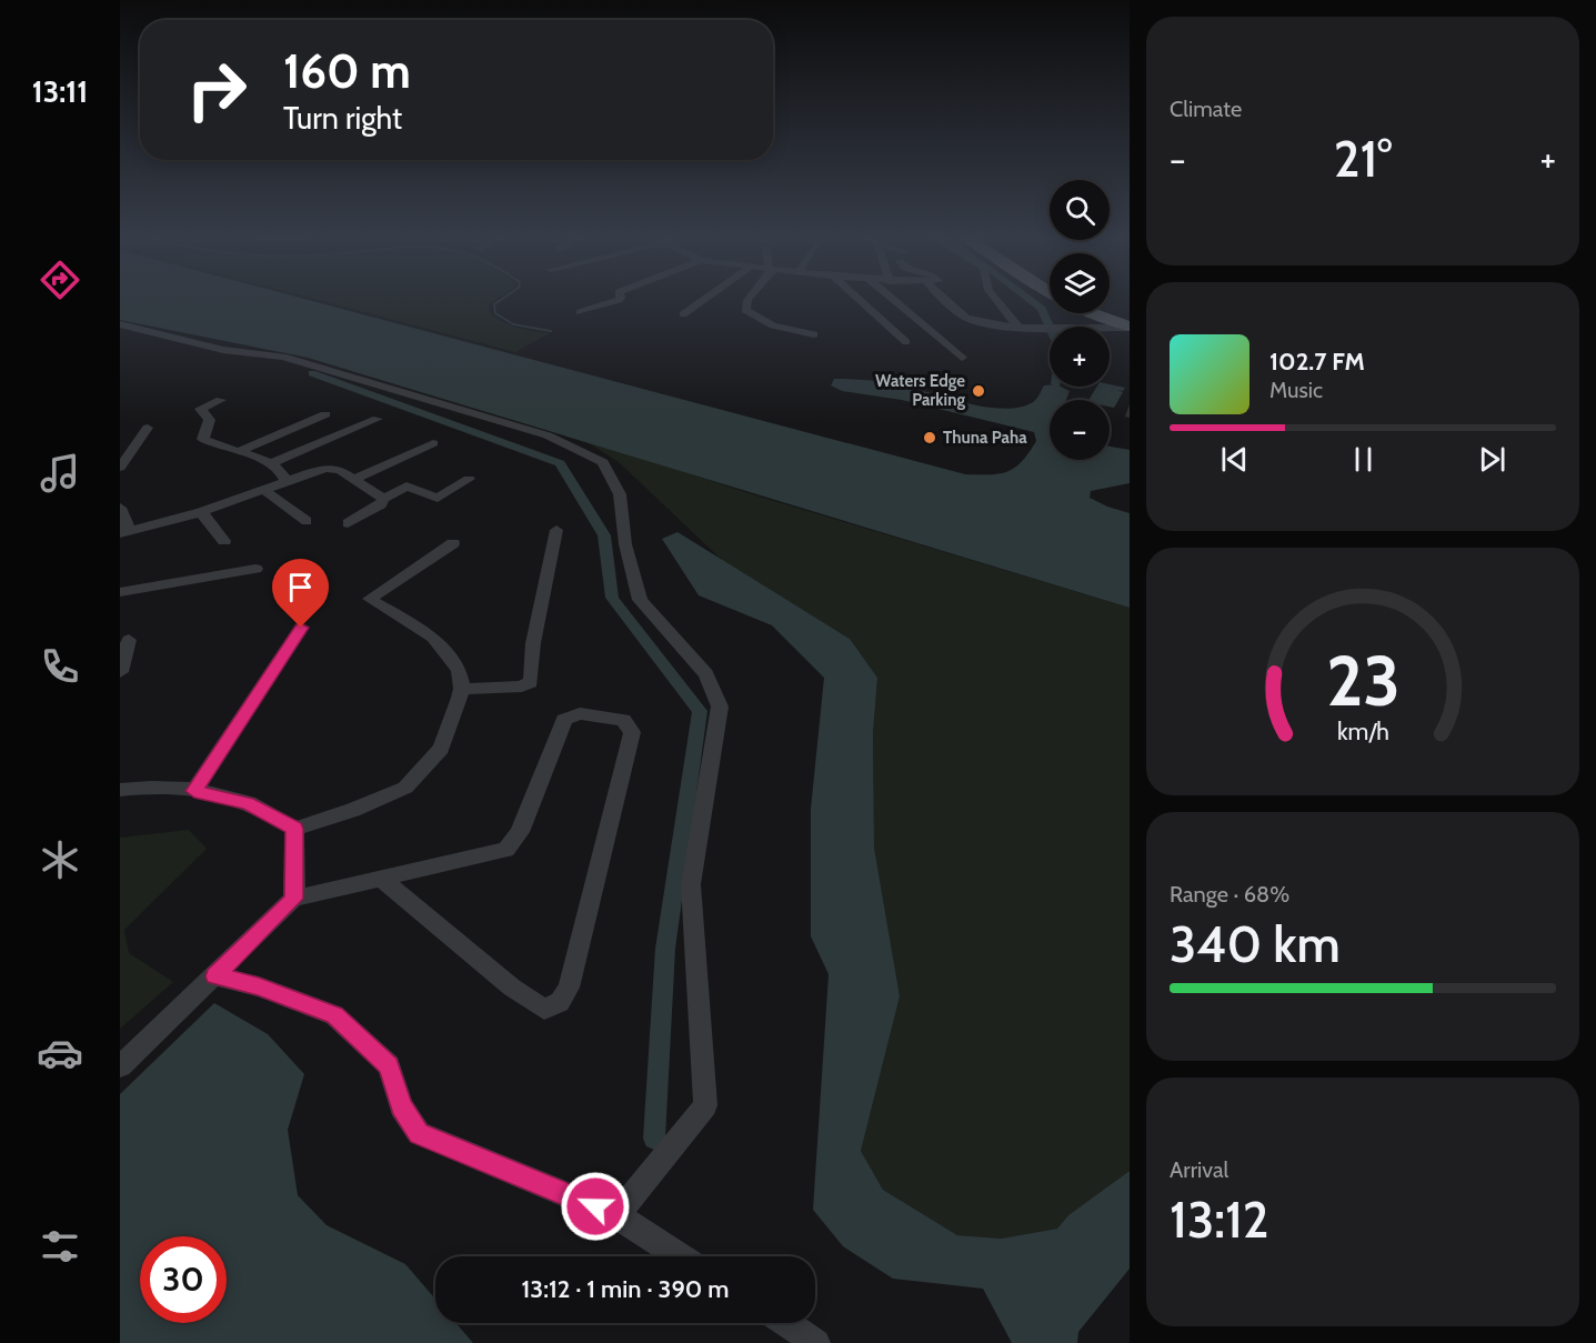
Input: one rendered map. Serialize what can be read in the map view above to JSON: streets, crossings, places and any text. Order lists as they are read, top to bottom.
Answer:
{
  "places": ["Waters Edge Parking", "Thuna Paha"],
  "page": {
    "tabs": "13:11",
    "tile": [
      "Climate",
      ["Range · 68%", "340 km"],
      ["Arrival", "13:12"]
    ],
    "turn": ["160 m", "Turn right"],
    "heat": ["−", "21°", "+"],
    "map_buttons": ["+", "−"],
    "song": ["102.7 FM", "Music"],
    "limit": "30",
    "trip": "13:12 · 1 min · 390 m",
    "gauge": ["23", "km/h"]
  }
}
